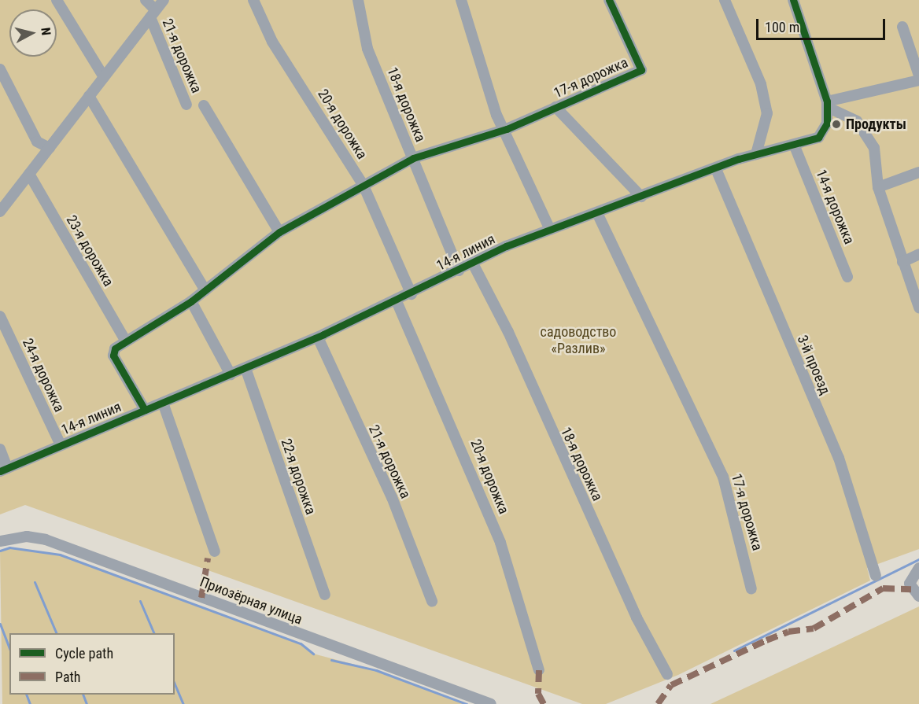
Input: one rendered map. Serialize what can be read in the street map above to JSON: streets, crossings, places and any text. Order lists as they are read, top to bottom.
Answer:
{
  "streets": {
    "street": [
      "21-я дорожка",
      "17-я дорожка",
      "18-я дорожка",
      "20-я дорожка",
      "14-я дорожка",
      "23-я дорожка",
      "14-я линия",
      "3-й проезд",
      "24-я дорожка",
      "22-я дорожка",
      "Приозёрная улица"
    ]
  },
  "crossings": [
    ["21-я дорожка", "17-я дорожка"],
    ["21-я дорожка", "14-я линия"],
    ["17-я дорожка", "18-я дорожка"],
    ["17-я дорожка", "20-я дорожка"],
    ["17-я дорожка", "23-я дорожка"],
    ["17-я дорожка", "14-я линия"],
    ["18-я дорожка", "14-я линия"],
    ["20-я дорожка", "14-я линия"],
    ["14-я дорожка", "14-я линия"],
    ["14-я линия", "3-й проезд"],
    ["14-я линия", "24-я дорожка"],
    ["14-я линия", "22-я дорожка"]
  ],
  "parks": ["садоводство «Разлив»"],
  "places": ["Продукты"],
  "legend": ["Cycle path", "Path"],
  "scale_bar": "100 m",
  "north": "right"
}
